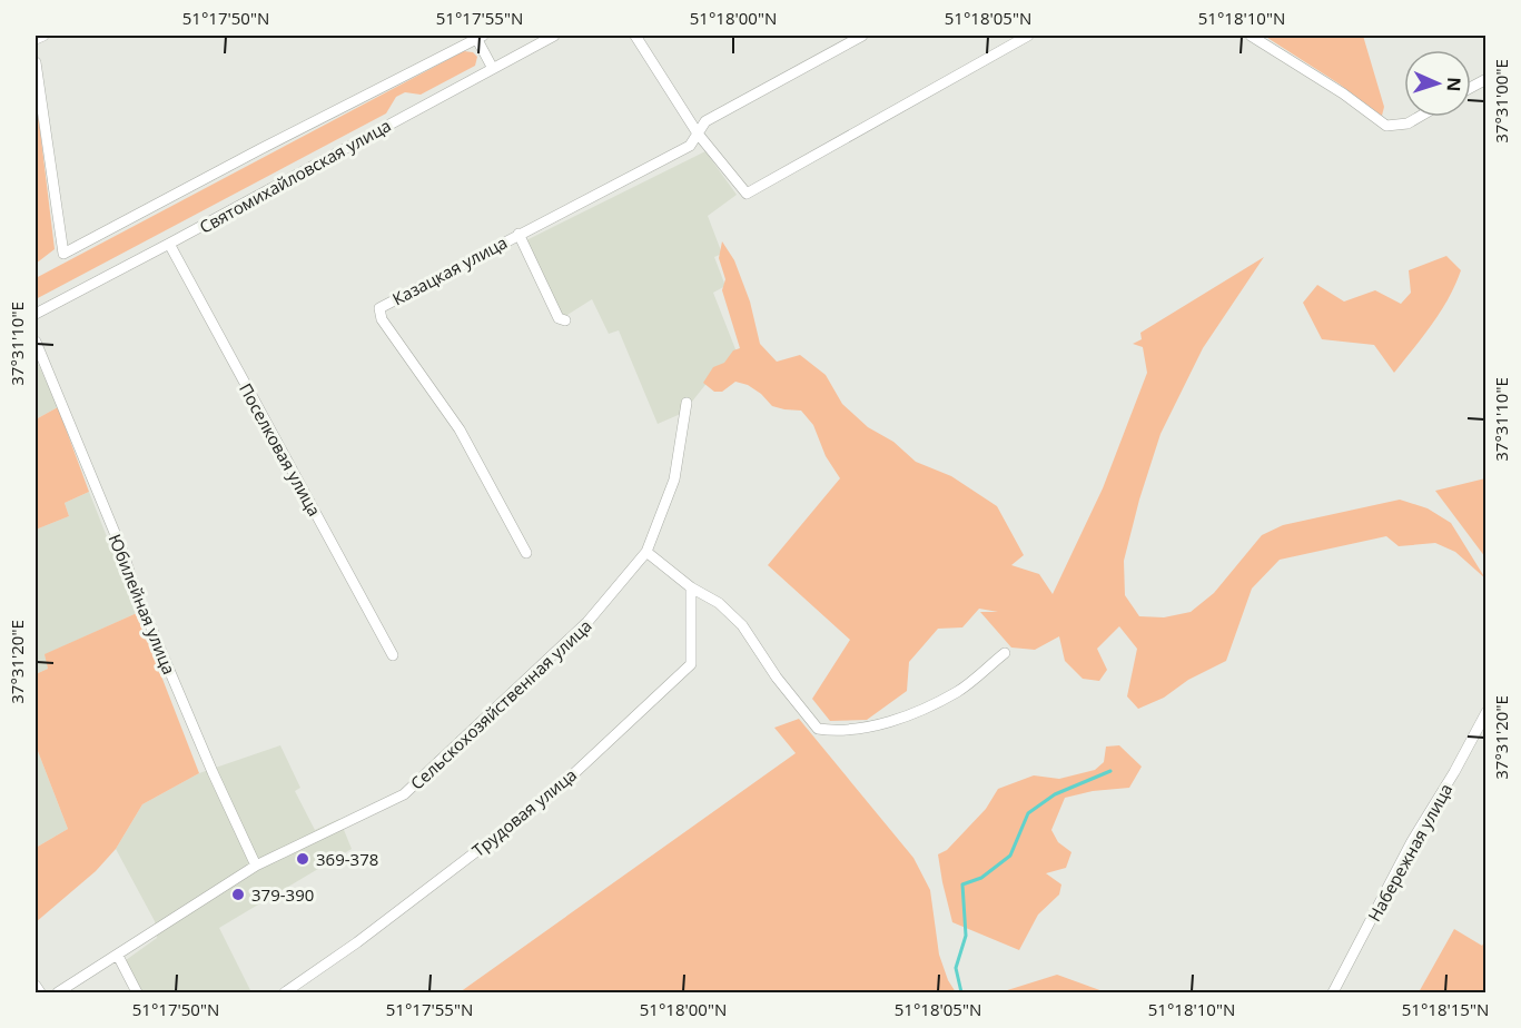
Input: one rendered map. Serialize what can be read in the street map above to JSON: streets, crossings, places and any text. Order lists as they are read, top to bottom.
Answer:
{
  "streets": {
    "street": [
      "Святомихайловская улица",
      "Казацкая улица",
      "Поселковая улица",
      "Юбилейная улица",
      "Сельскохозяйственная улица",
      "Трудовая улица",
      "Набережная улица"
    ]
  },
  "crossings": [
    ["Святомихайловская улица", "Поселковая улица"],
    ["Юбилейная улица", "Сельскохозяйственная улица"]
  ],
  "places": ["369-378", "379-390"],
  "north": "right",
  "coordinates": [
    "51°17'50\"N",
    "51°17'55\"N",
    "51°18'00\"N",
    "51°18'05\"N",
    "51°18'10\"N",
    "37°31'00\"E",
    "37°31'10\"E",
    "37°31'20\"E",
    "51°18'15\"N"
  ]
}
